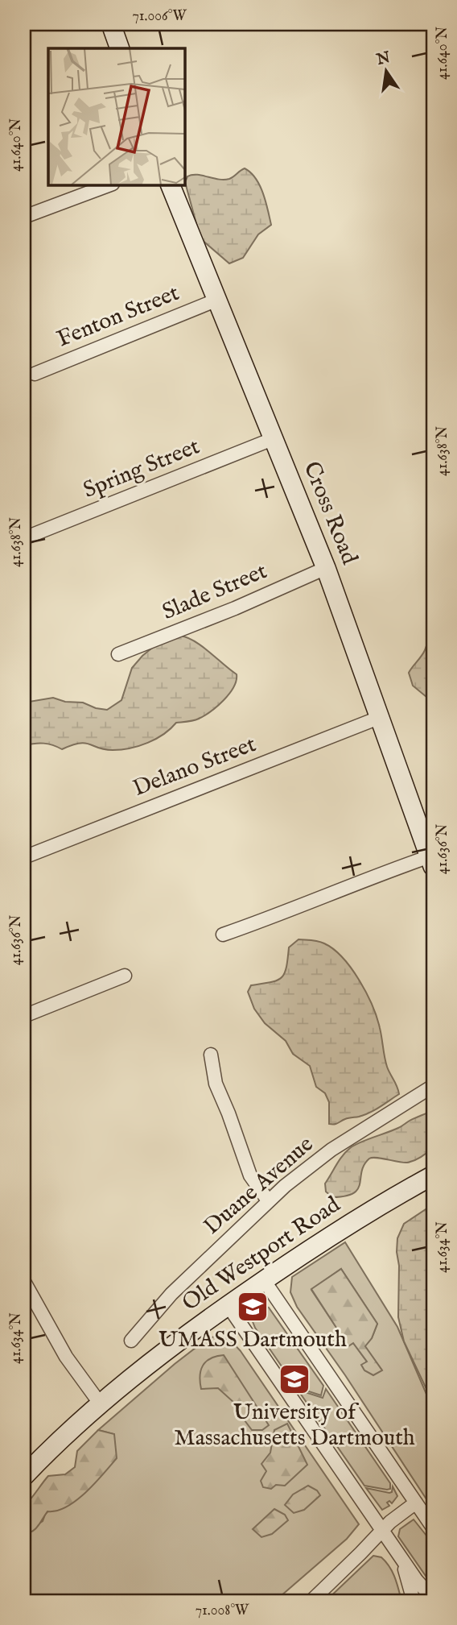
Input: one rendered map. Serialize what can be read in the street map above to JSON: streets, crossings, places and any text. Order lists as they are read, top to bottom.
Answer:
{
  "streets": {
    "street": [
      "Fenton Street",
      "Spring Street",
      "Cross Road",
      "Slade Street",
      "Delano Street",
      "Duane Avenue",
      "Old Westport Road"
    ]
  },
  "crossings": [
    ["Fenton Street", "Cross Road"],
    ["Spring Street", "Cross Road"],
    ["Cross Road", "Slade Street"],
    ["Cross Road", "Delano Street"]
  ],
  "places": {
    "school or university": ["UMASS Dartmouth", "University of Massachusetts Dartmouth"]
  },
  "north": "top",
  "coordinates": [
    "71.006°W",
    "41.640°N",
    "41.638°N",
    "41.636°N",
    "41.634°N",
    "71.008°W"
  ]
}
